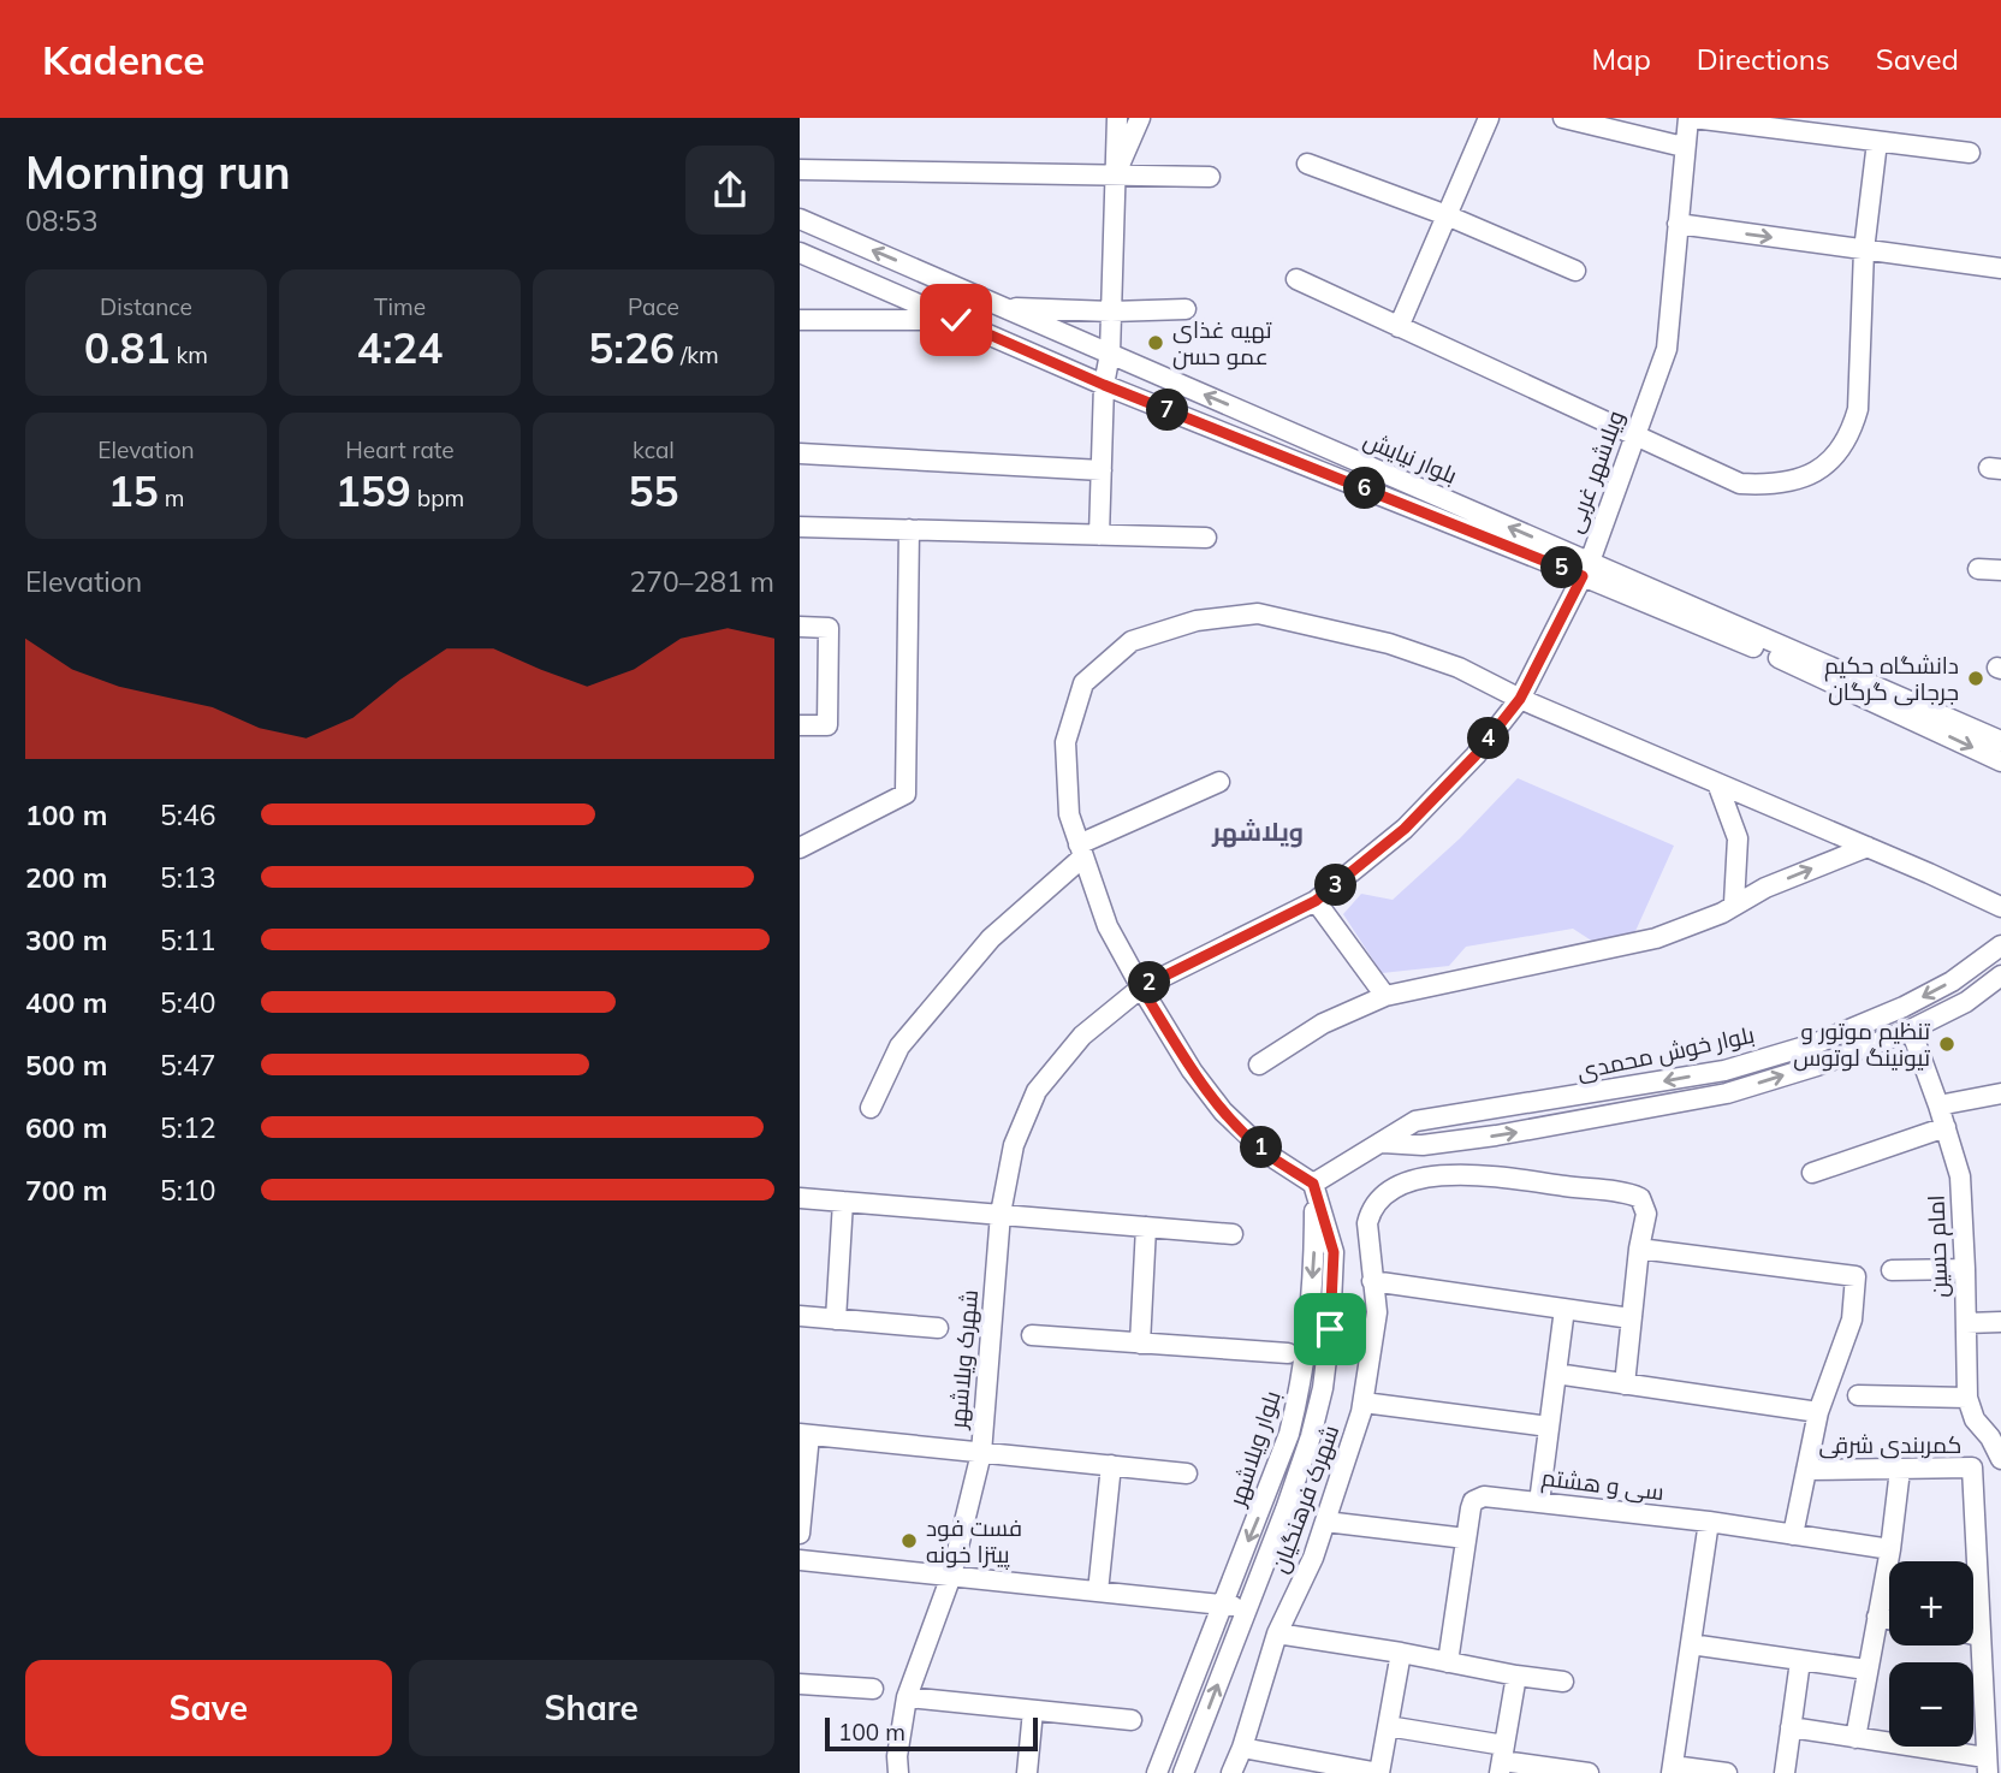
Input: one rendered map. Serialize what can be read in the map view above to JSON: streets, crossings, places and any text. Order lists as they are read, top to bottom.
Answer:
{
  "streets": {
    "street": [
      "بلوار نیایش",
      "ویلاشهر غربی",
      "بلوار خوش محمدی",
      "امام حسین",
      "شهرک ویلاشهر",
      "کمربندی شرقی",
      "بلوار ویلاشهر",
      "سی و هشتم",
      "شهرک فرهنگیان"
    ]
  },
  "crossings": [
    ["بلوار نیایش", "ویلاشهر غربی"],
    ["ویلاشهر غربی", "شهرک ویلاشهر"],
    ["کمربندی شرقی", "شهرک فرهنگیان"]
  ],
  "districts": ["ویلاشهر"],
  "places": [
    "تهیه غذای عمو حسن",
    "دانشگاه حکیم جرجانی گرگان",
    "تنظیم موتور و تیونینگ لوتوس",
    "فست فود پیتزا خونه"
  ],
  "scale_bar": "100 m",
  "page": {
    "header": "Kadence",
    "nav": ["Map", "Directions", "Saved"],
    "heading": ["Morning run", "08:53"],
    "stats": [
      ["Distance", "0.81 km"],
      ["Time", "4:24"],
      ["Pace", "5:26 /km"],
      ["Elevation", "15 m"],
      ["Heart rate", "159 bpm"],
      ["kcal", "55"]
    ],
    "pins": [
      "7",
      "6",
      "5",
      "4",
      "3",
      "2",
      "1"
    ],
    "chart": ["Elevation", "270–281 m"],
    "list": [
      {
        "name": "100 m",
        "note": "5:46"
      },
      {
        "name": "200 m",
        "note": "5:13"
      },
      {
        "name": "300 m",
        "note": "5:11"
      },
      {
        "name": "400 m",
        "note": "5:40"
      },
      {
        "name": "500 m",
        "note": "5:47"
      },
      {
        "name": "600 m",
        "note": "5:12"
      },
      {
        "name": "700 m",
        "note": "5:10"
      }
    ],
    "map_buttons": ["+", "−"],
    "buttons": ["Save", "Share"],
    "scale": "100 m"
  }
}
